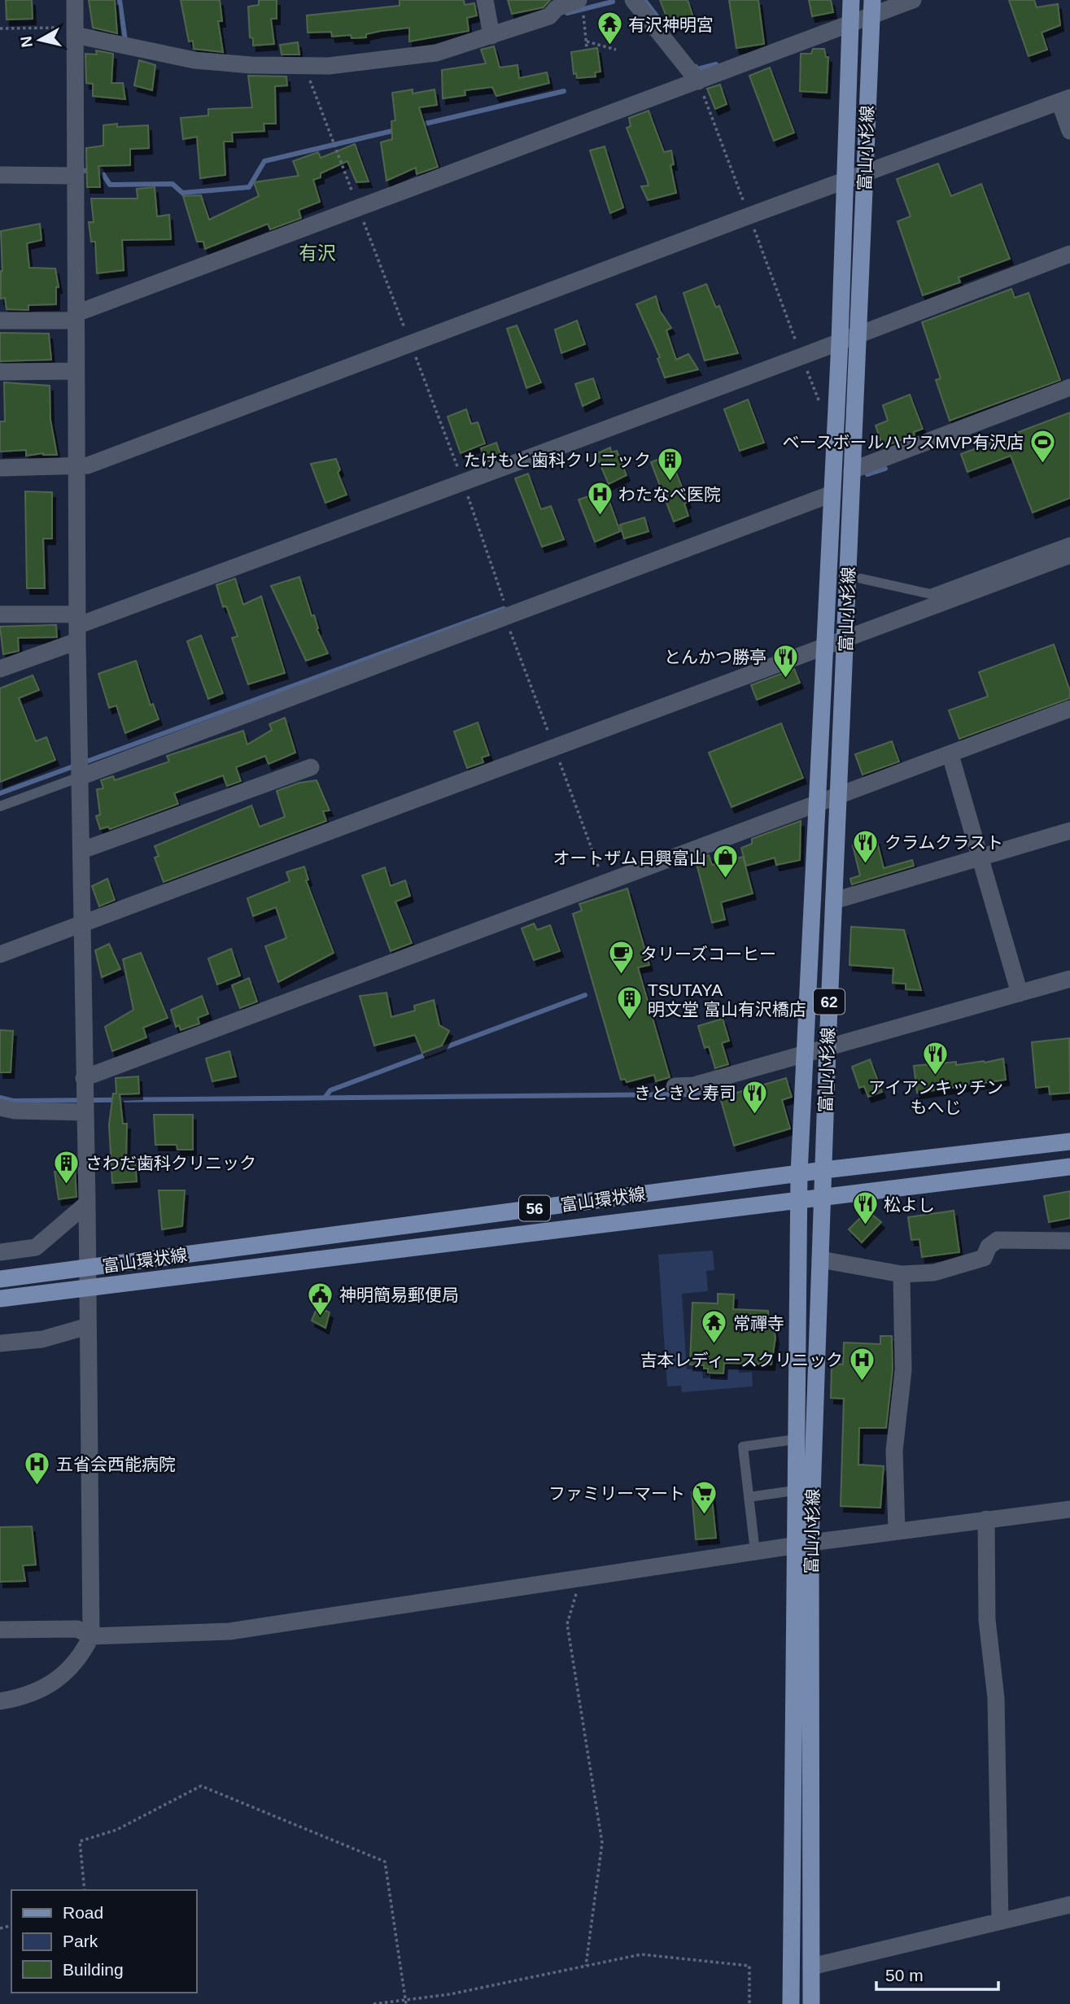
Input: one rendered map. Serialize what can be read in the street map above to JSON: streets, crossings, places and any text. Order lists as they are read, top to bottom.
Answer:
{
  "streets": {
    "main road": [
      "富山小杉線",
      "62",
      "富山環状線",
      "56"
    ]
  },
  "crossings": [
    ["富山小杉線", "富山環状線"]
  ],
  "districts": ["有沢"],
  "places": {
    "temple": ["有沢神明宮", "常禪寺"],
    "sports": ["ベースボールハウスMVP有沢店"],
    "building": ["たけもと歯科クリニック", "TSUTAYA 明文堂 富山有沢橋店", "さわだ歯科クリニック"],
    "hospital": ["わたなべ医院", "吉本レディースクリニック", "五省会西能病院"],
    "restaurant": [
      "とんかつ勝亭",
      "クラムクラスト",
      "アイアンキッチン もへじ",
      "きときと寿司",
      "松よし"
    ],
    "shop": ["オートザム日興富山"],
    "cafe": ["タリーズコーヒー"],
    "public building": ["神明簡易郵便局"],
    "supermarket": ["ファミリーマート"]
  },
  "legend": ["Road", "Park", "Building"],
  "scale_bar": "50 m",
  "north": "left"
}
